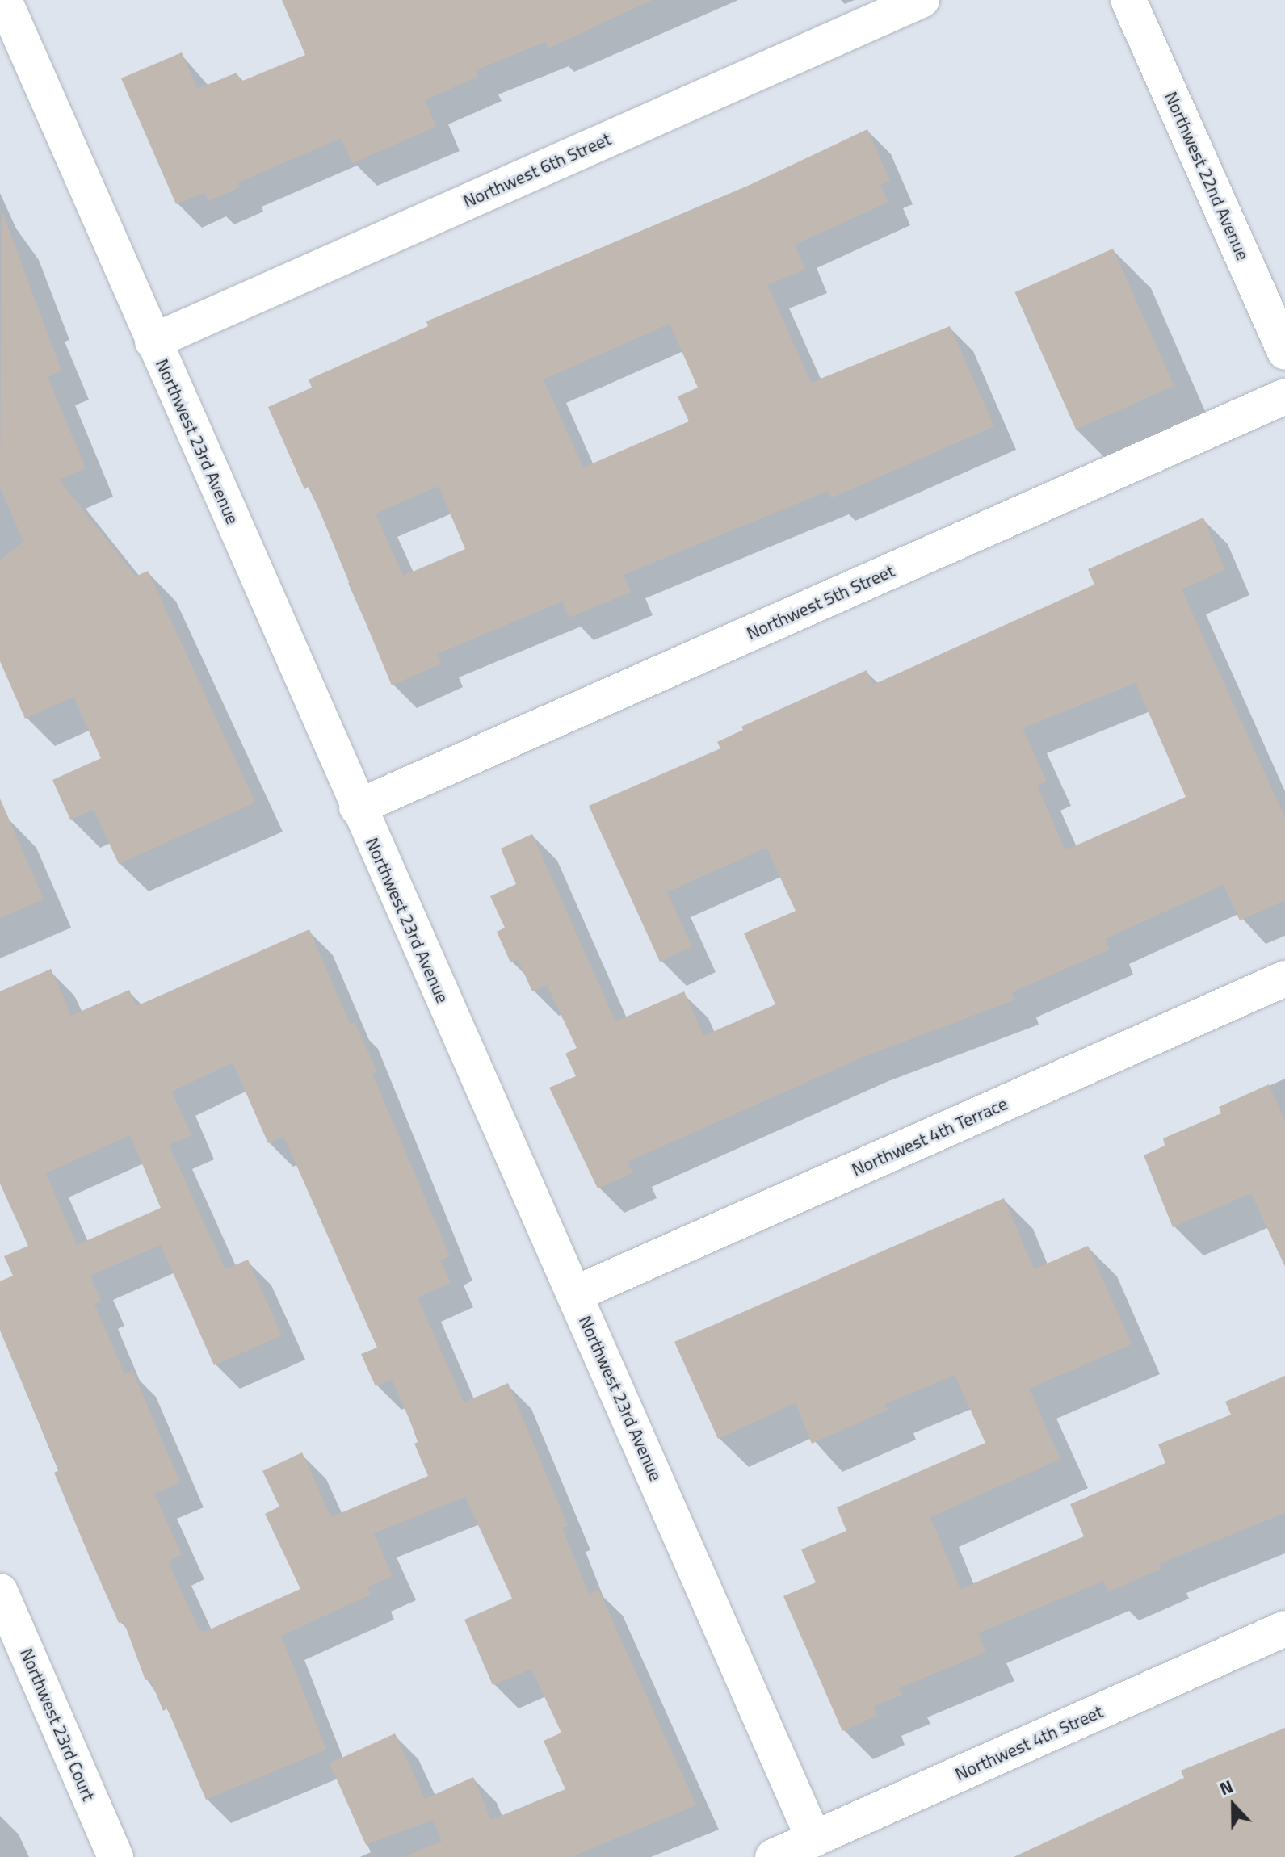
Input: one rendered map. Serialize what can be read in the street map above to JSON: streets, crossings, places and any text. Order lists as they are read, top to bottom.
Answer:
{
  "streets": {
    "street": [
      "Northwest 6th Street",
      "Northwest 22nd Avenue",
      "Northwest 23rd Avenue",
      "Northwest 5th Street",
      "Northwest 4th Terrace",
      "Northwest 23rd Court",
      "Northwest 4th Street"
    ]
  },
  "crossings": [
    ["Northwest 6th Street", "Northwest 23rd Avenue"],
    ["Northwest 23rd Avenue", "Northwest 5th Street"],
    ["Northwest 23rd Avenue", "Northwest 4th Terrace"],
    ["Northwest 23rd Avenue", "Northwest 4th Street"]
  ],
  "north": "top"
}
